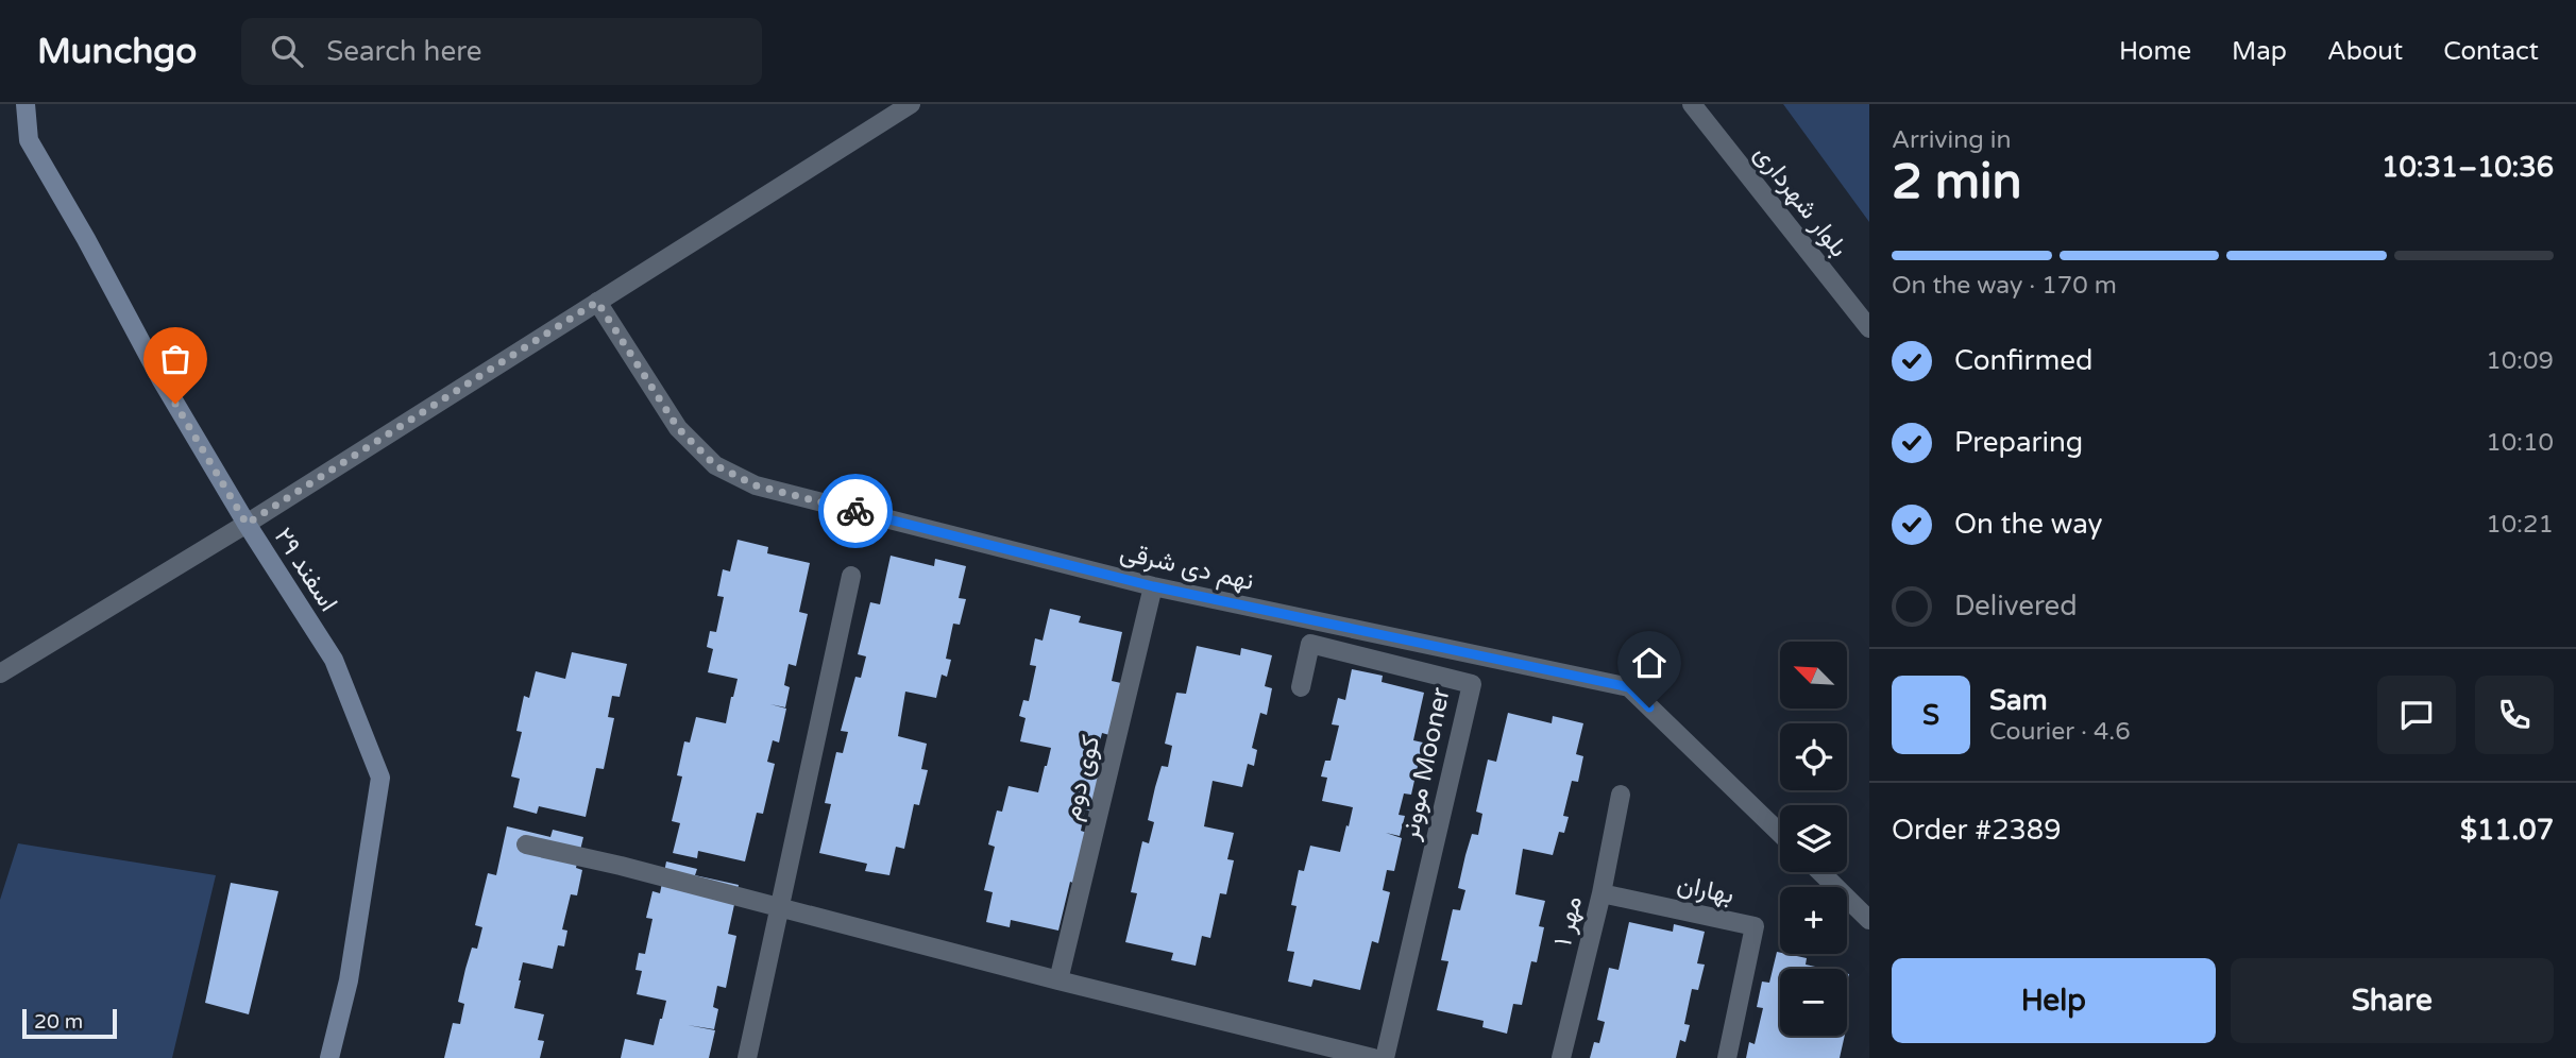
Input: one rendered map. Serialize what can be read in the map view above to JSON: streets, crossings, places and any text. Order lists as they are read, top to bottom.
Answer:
{
  "streets": {
    "main road": ["۲۹ اسفند"],
    "street": [
      "بلوار شهرداری",
      "نهم دی شرقی",
      "موونر Mooner",
      "کوی دوم",
      "بهاران",
      "مهر ۱"
    ]
  },
  "crossings": [
    ["نهم دی شرقی", "کوی دوم"],
    ["بهاران", "مهر ۱"]
  ],
  "scale_bar": "20 m",
  "north": "top left",
  "page": {
    "header": "Munchgo",
    "search": "Search here",
    "nav": [
      "Home",
      "Map",
      "About",
      "Contact"
    ],
    "heading": ["2 min", "Arriving in", "10:31–10:36"],
    "panel": [
      "Sam",
      "Courier · 4.6",
      "Order #2389",
      "$11.07"
    ],
    "bar": "On the way · 170 m",
    "list": [
      ["Confirmed", "10:09"],
      ["Preparing", "10:10"],
      ["On the way", "10:21"],
      "Delivered"
    ],
    "map_buttons": ["+", "−"],
    "round": "S",
    "buttons": ["Help", "Share"],
    "scale": "20 m"
  }
}
